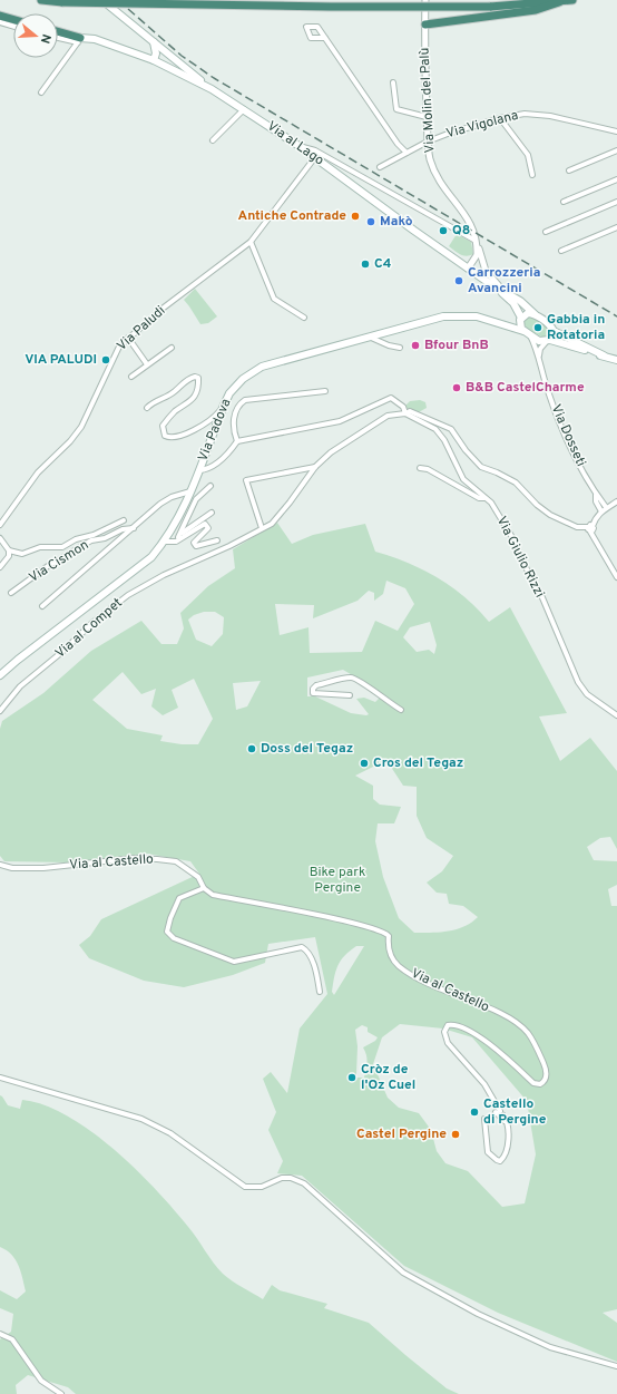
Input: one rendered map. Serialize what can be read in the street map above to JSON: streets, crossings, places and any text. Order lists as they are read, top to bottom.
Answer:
{
  "streets": {
    "main road": ["Via al Lago", "Via Padova"],
    "street": [
      "Via Molin del Palù",
      "Via Vigolana",
      "Via Paludi",
      "Via Dosseti",
      "Via Giulio Rizzi",
      "Via Cismon",
      "Via al Compet",
      "Via al Castello"
    ]
  },
  "crossings": [
    ["Via Molin del Palù", "Via Vigolana"],
    ["Via al Lago", "Via Paludi"],
    ["Via Padova", "Via Dosseti"],
    ["Via Padova", "Via Cismon"],
    ["Via Giulio Rizzi", "Via al Compet"]
  ],
  "parks": ["Bike park Pergine"],
  "places": [
    "Antiche Contrade",
    "Makò",
    "Q8",
    "C4",
    "Carrozzeria Avancini",
    "Gabbia in Rotatoria",
    "Bfour BnB",
    "VIA PALUDI",
    "B&B CastelCharme",
    "Doss del Tegaz",
    "Cros del Tegaz",
    "Cròz de l'Oz Cuel",
    "Castello di Pergine",
    "Castel Pergine"
  ],
  "north": "right"
}
